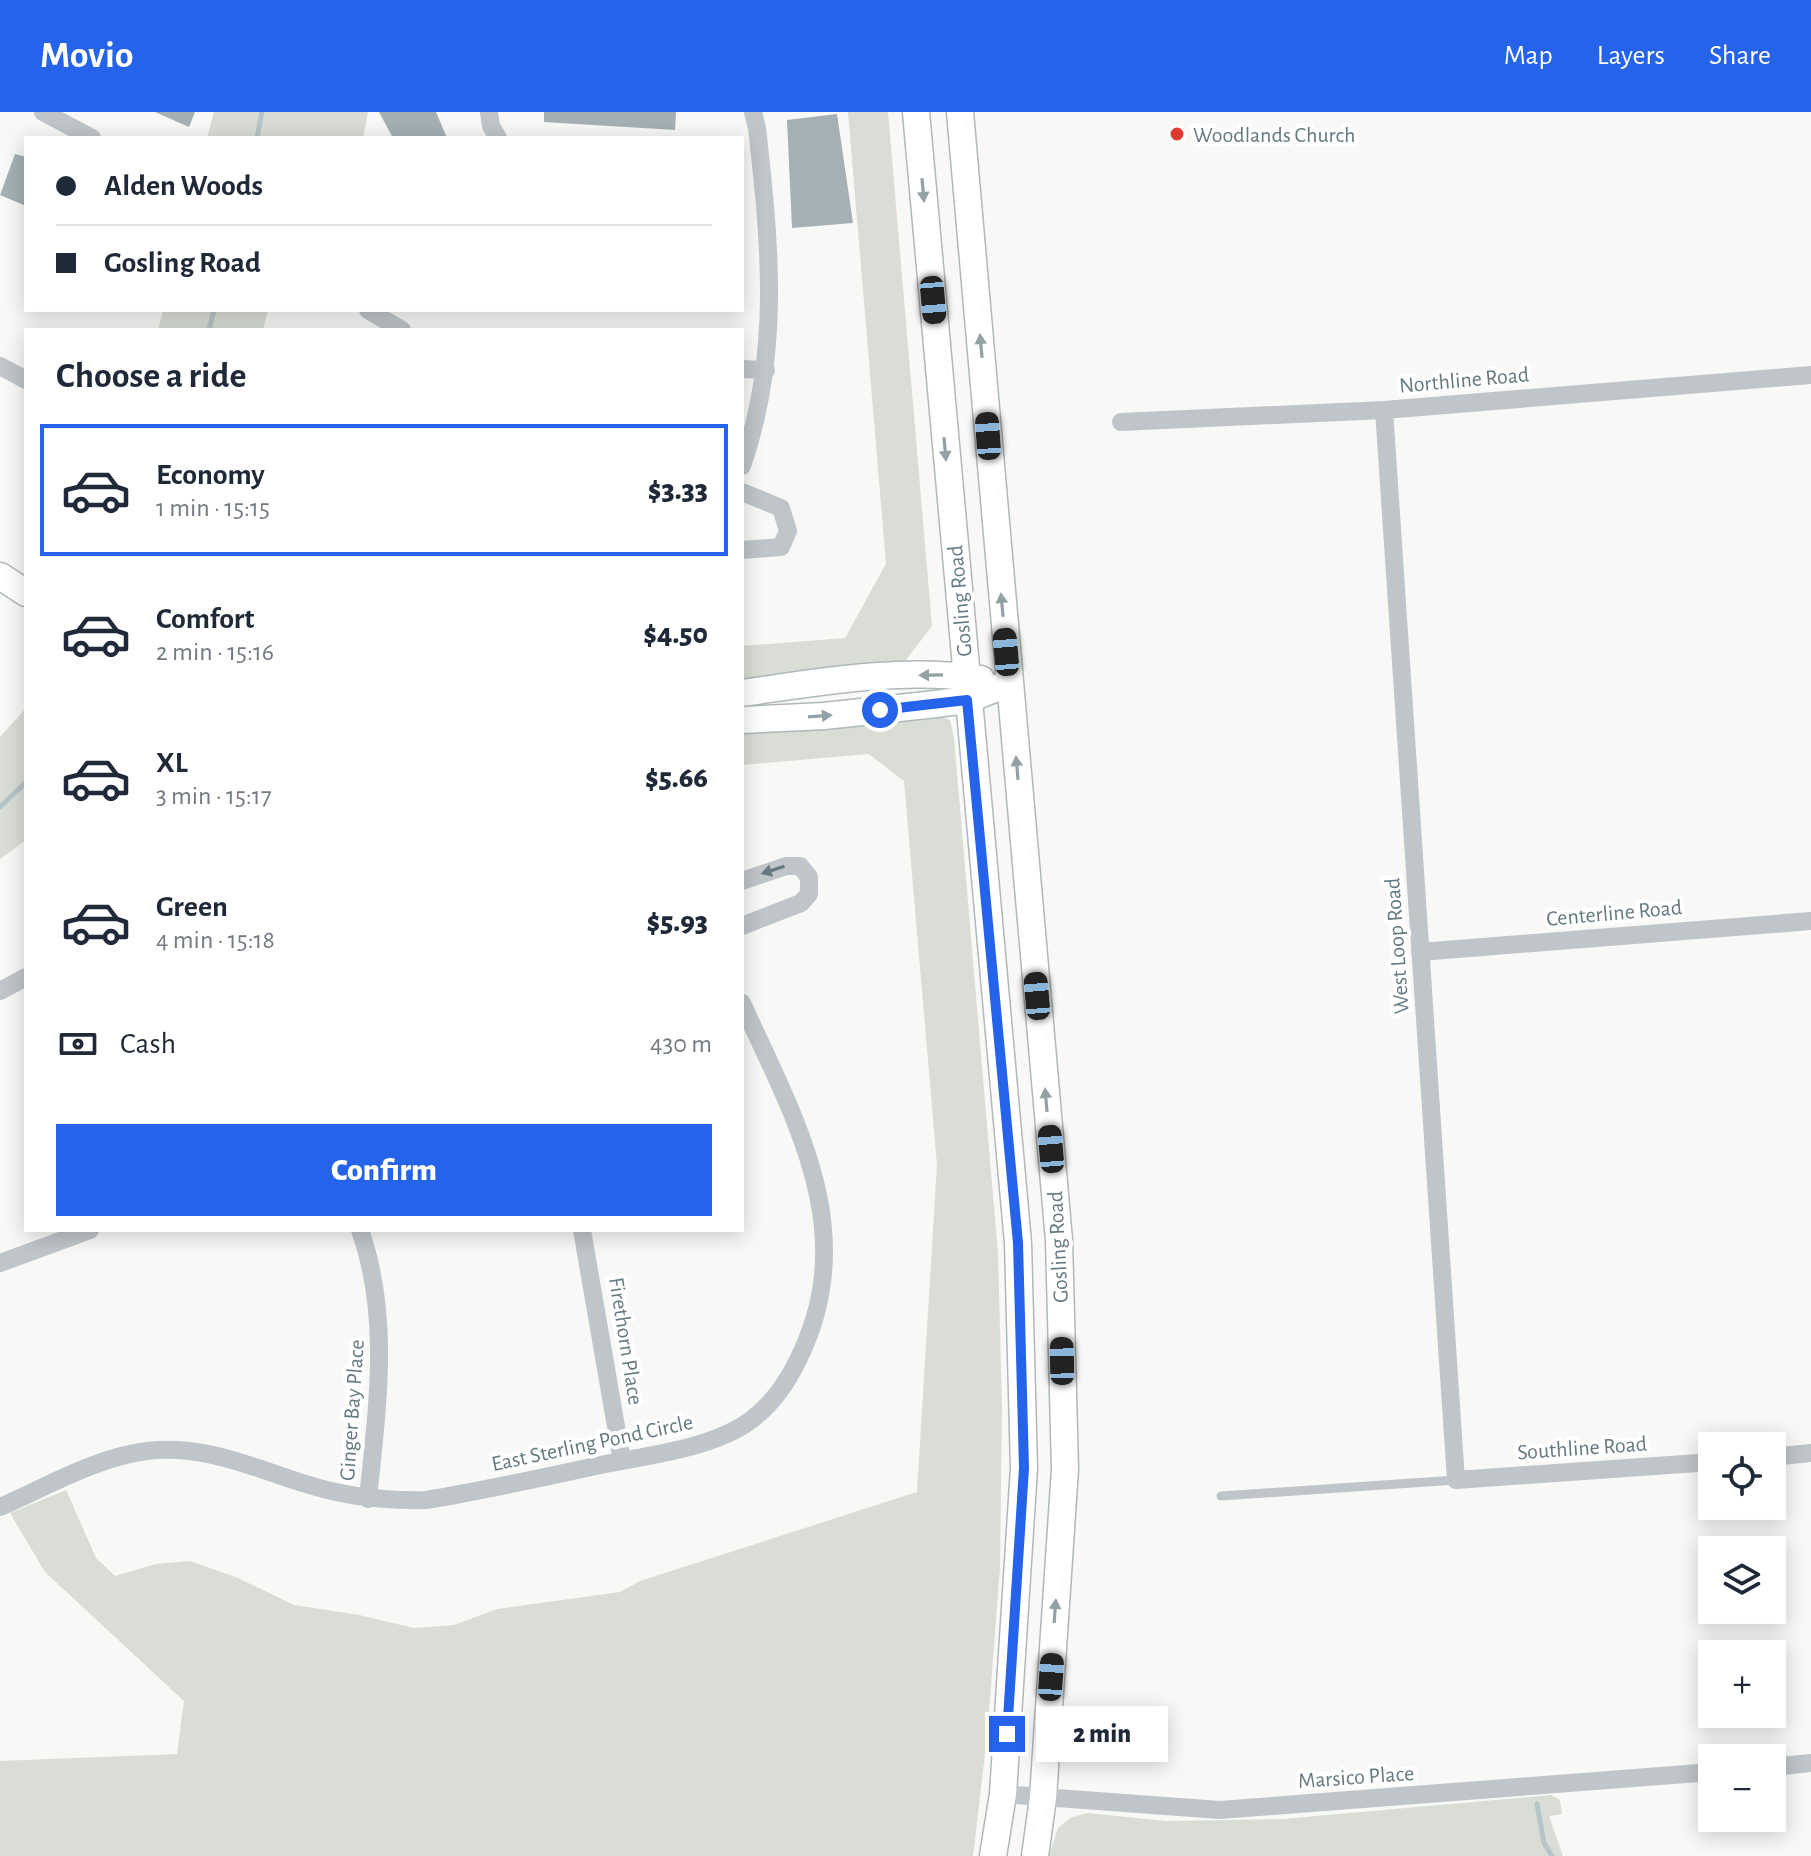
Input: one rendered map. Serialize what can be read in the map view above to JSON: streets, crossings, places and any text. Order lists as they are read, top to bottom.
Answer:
{
  "streets": {
    "main road": ["Gosling Road"],
    "street": [
      "Northline Road",
      "Centerline Road",
      "West Loop Road",
      "Firethorn Place",
      "Ginger Bay Place",
      "East Sterling Pond Circle",
      "Southline Road",
      "Marsico Place"
    ]
  },
  "crossings": [
    ["Northline Road", "West Loop Road"],
    ["Gosling Road", "Marsico Place"],
    ["Centerline Road", "West Loop Road"],
    ["West Loop Road", "Southline Road"],
    ["Firethorn Place", "East Sterling Pond Circle"],
    ["Ginger Bay Place", "East Sterling Pond Circle"]
  ],
  "places": ["Woodlands Church"],
  "page": {
    "header": "Movio",
    "nav": ["Map", "Layers", "Share"],
    "banner": ["Alden Woods", "Gosling Road"],
    "heading": "Choose a ride",
    "list": [
      {
        "name": "Economy",
        "note": "1 min · 15:15",
        "value": "$3.33"
      },
      {
        "name": "Comfort",
        "note": "2 min · 15:16",
        "value": "$4.50"
      },
      {
        "name": "XL",
        "note": "3 min · 15:17",
        "value": "$5.66"
      },
      {
        "name": "Green",
        "note": "4 min · 15:18",
        "value": "$5.93"
      }
    ],
    "pay": ["Cash", "430 m"],
    "buttons": "Confirm",
    "map_buttons": ["+", "−"],
    "bubble": "2 min"
  }
}
